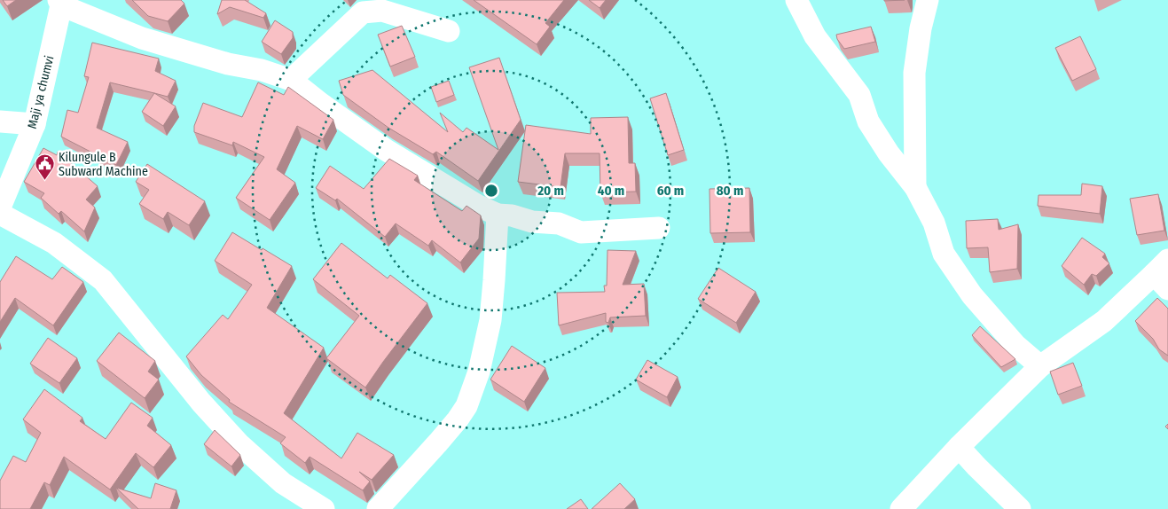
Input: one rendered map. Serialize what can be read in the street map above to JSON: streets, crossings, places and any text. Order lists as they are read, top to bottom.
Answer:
{
  "streets": {
    "street": ["Maji ya chumvi"]
  },
  "places": {
    "public building": ["Kilungule B Subward Machine"]
  },
  "rings": [
    "20 m",
    "40 m",
    "60 m",
    "80 m"
  ]
}
